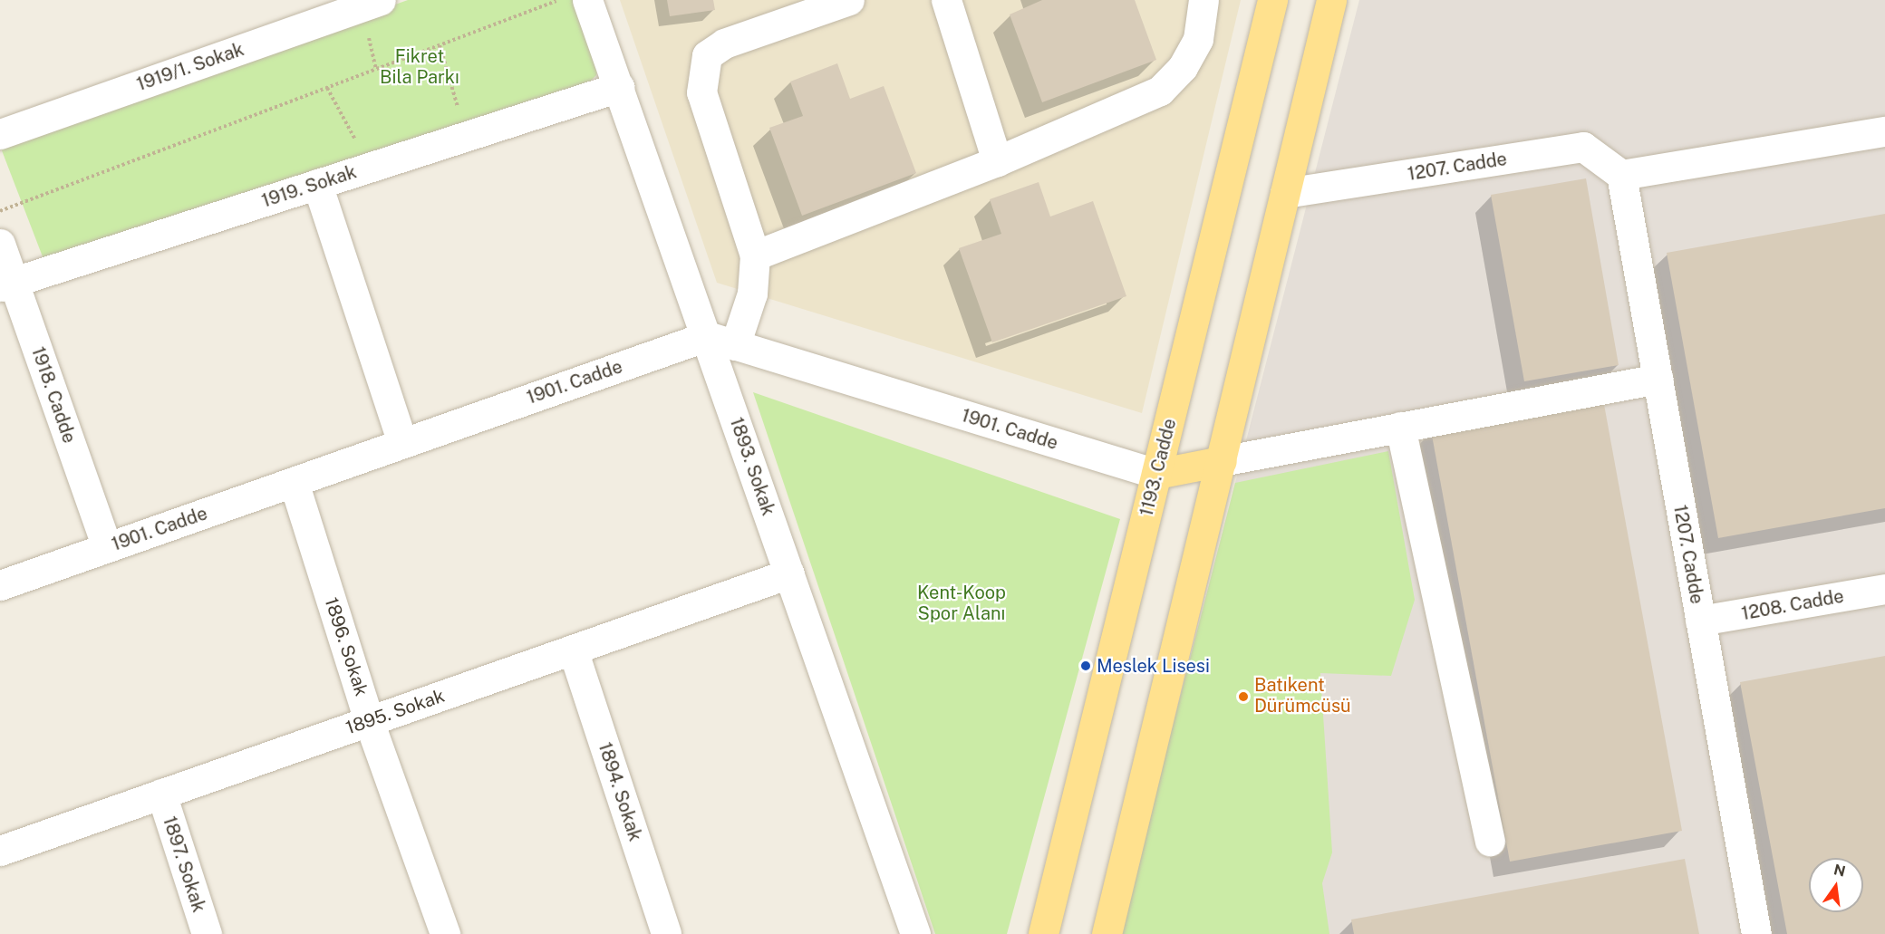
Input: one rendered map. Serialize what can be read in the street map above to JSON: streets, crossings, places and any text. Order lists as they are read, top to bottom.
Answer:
{
  "streets": {
    "main road": ["1193. Cadde"],
    "street": [
      "1919/1. Sokak",
      "1207. Cadde",
      "1919. Sokak",
      "1901. Cadde",
      "1918. Cadde",
      "1893. Sokak",
      "1208. Cadde",
      "1896. Sokak",
      "1895. Sokak",
      "1894. Sokak",
      "1897. Sokak"
    ]
  },
  "crossings": [
    ["1207. Cadde", "1208. Cadde"],
    ["1919. Sokak", "1918. Cadde"],
    ["1919. Sokak", "1893. Sokak"],
    ["1901. Cadde", "1918. Cadde"],
    ["1901. Cadde", "1893. Sokak"],
    ["1901. Cadde", "1193. Cadde"],
    ["1901. Cadde", "1896. Sokak"],
    ["1893. Sokak", "1895. Sokak"],
    ["1896. Sokak", "1895. Sokak"],
    ["1895. Sokak", "1894. Sokak"],
    ["1895. Sokak", "1897. Sokak"]
  ],
  "parks": ["Fikret Bila Parkı", "Kent-Koop Spor Alanı"],
  "places": ["Meslek Lisesi", "Batıkent Dürümcüsü"],
  "north": "top"
}
